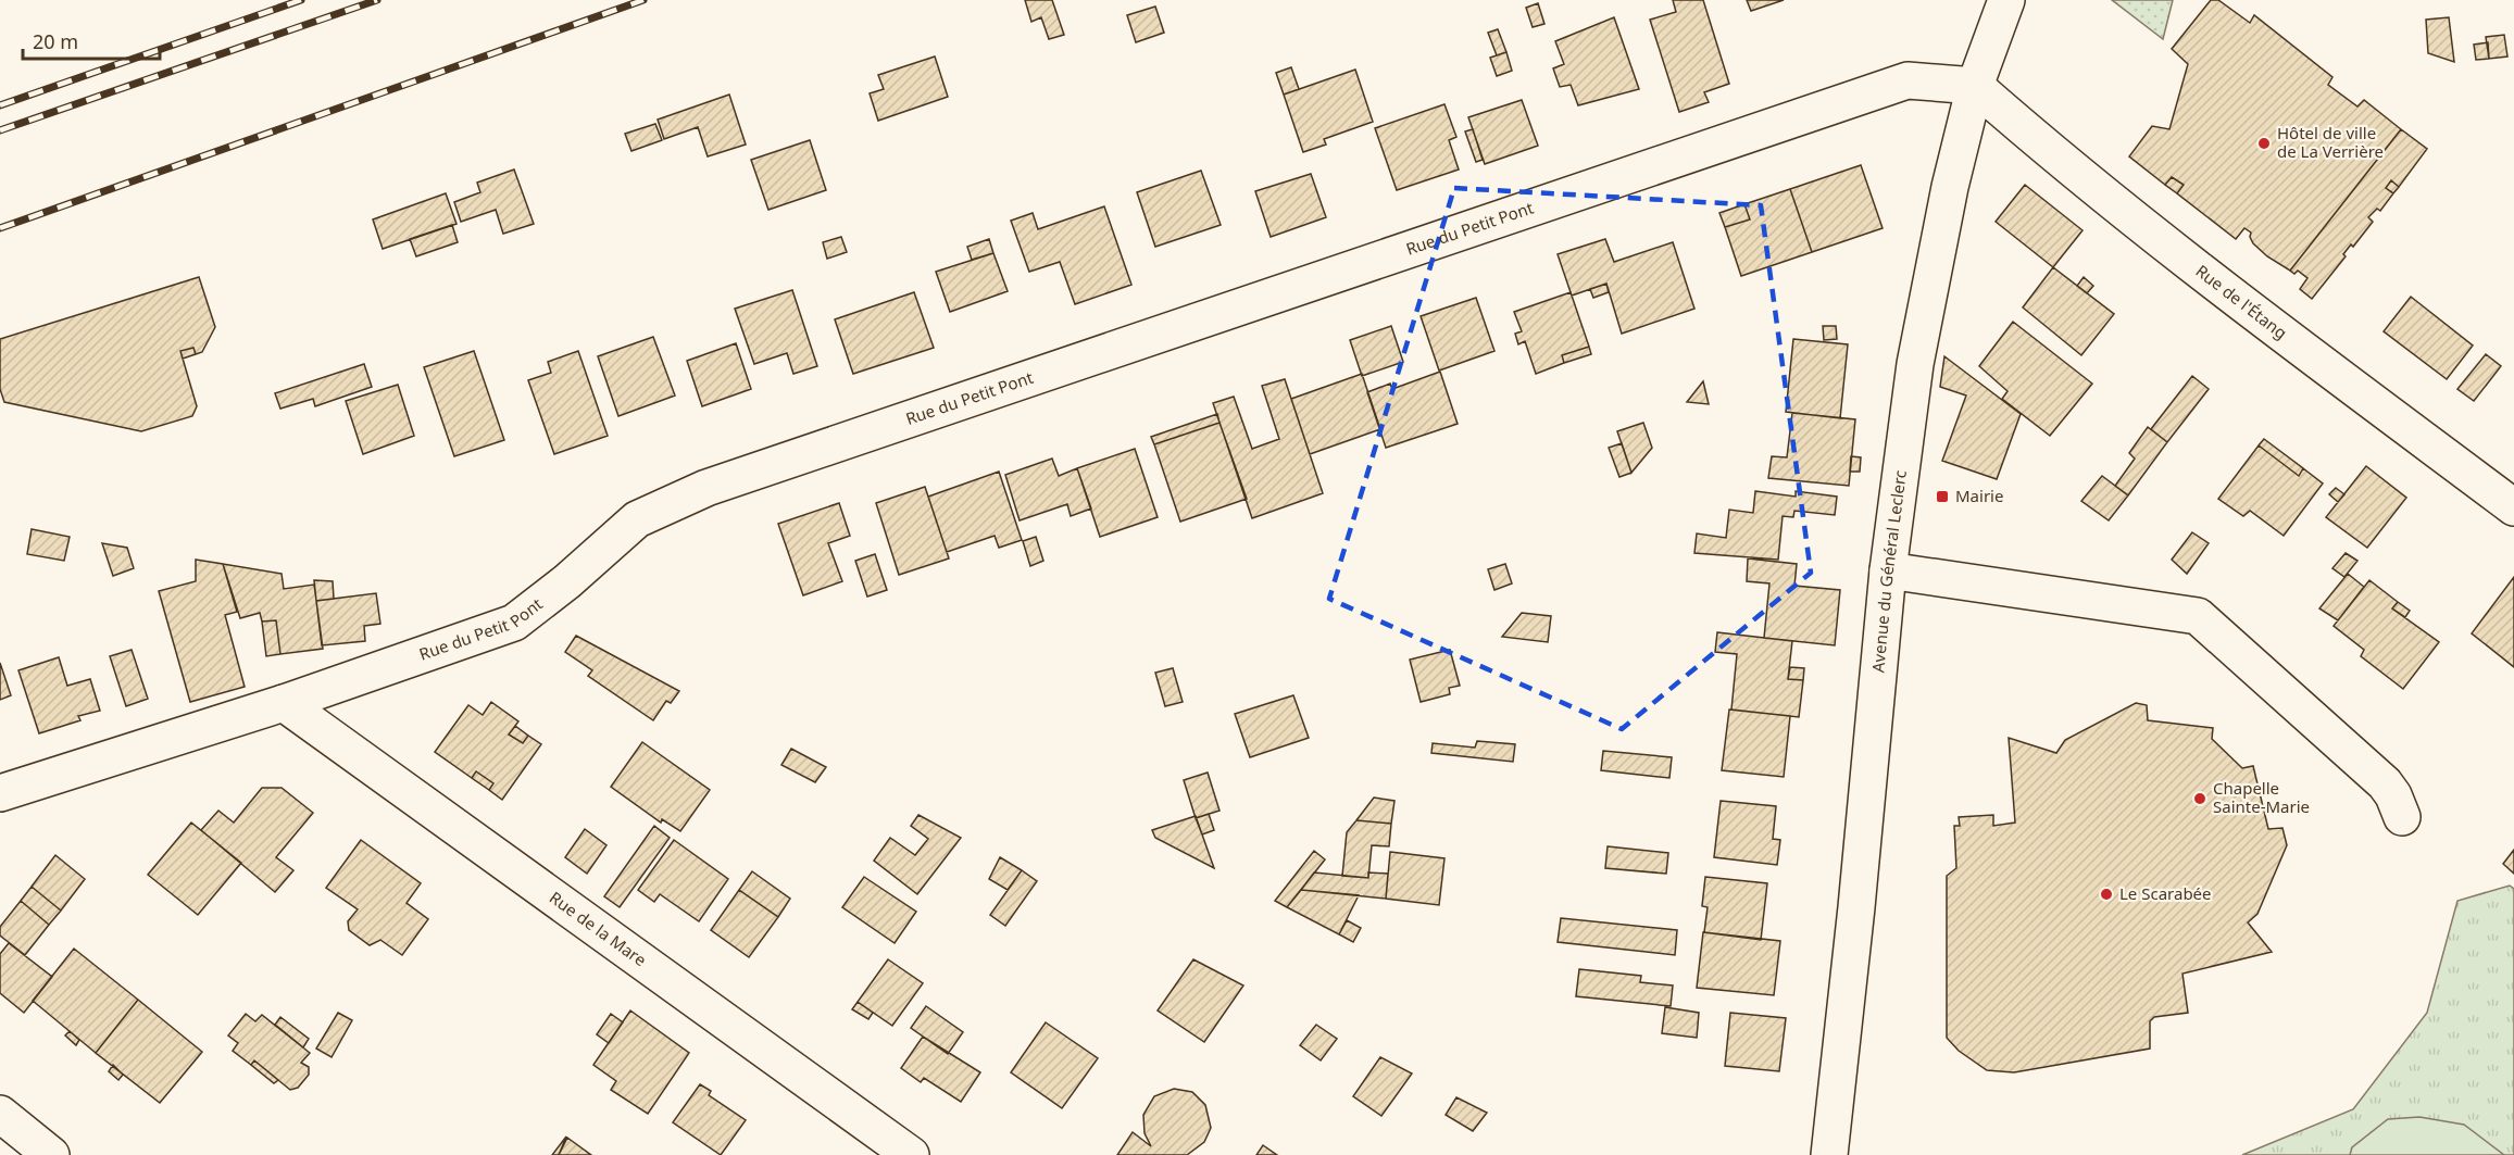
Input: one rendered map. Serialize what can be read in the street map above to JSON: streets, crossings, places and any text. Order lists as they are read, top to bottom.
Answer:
{
  "streets": {
    "street": [
      "Rue du Petit Pont",
      "Rue de l'Étang",
      "Avenue du Général Leclerc",
      "Rue de la Mare"
    ]
  },
  "crossings": [
    ["Rue du Petit Pont", "Rue de l'Étang"],
    ["Rue du Petit Pont", "Avenue du Général Leclerc"],
    ["Rue du Petit Pont", "Rue de la Mare"],
    ["Rue de l'Étang", "Avenue du Général Leclerc"]
  ],
  "places": {
    "other": ["Hôtel de ville de La Verrière", "Chapelle Sainte-Marie", "Le Scarabée"],
    "transit": ["Mairie"]
  },
  "scale_bar": "20 m"
}
